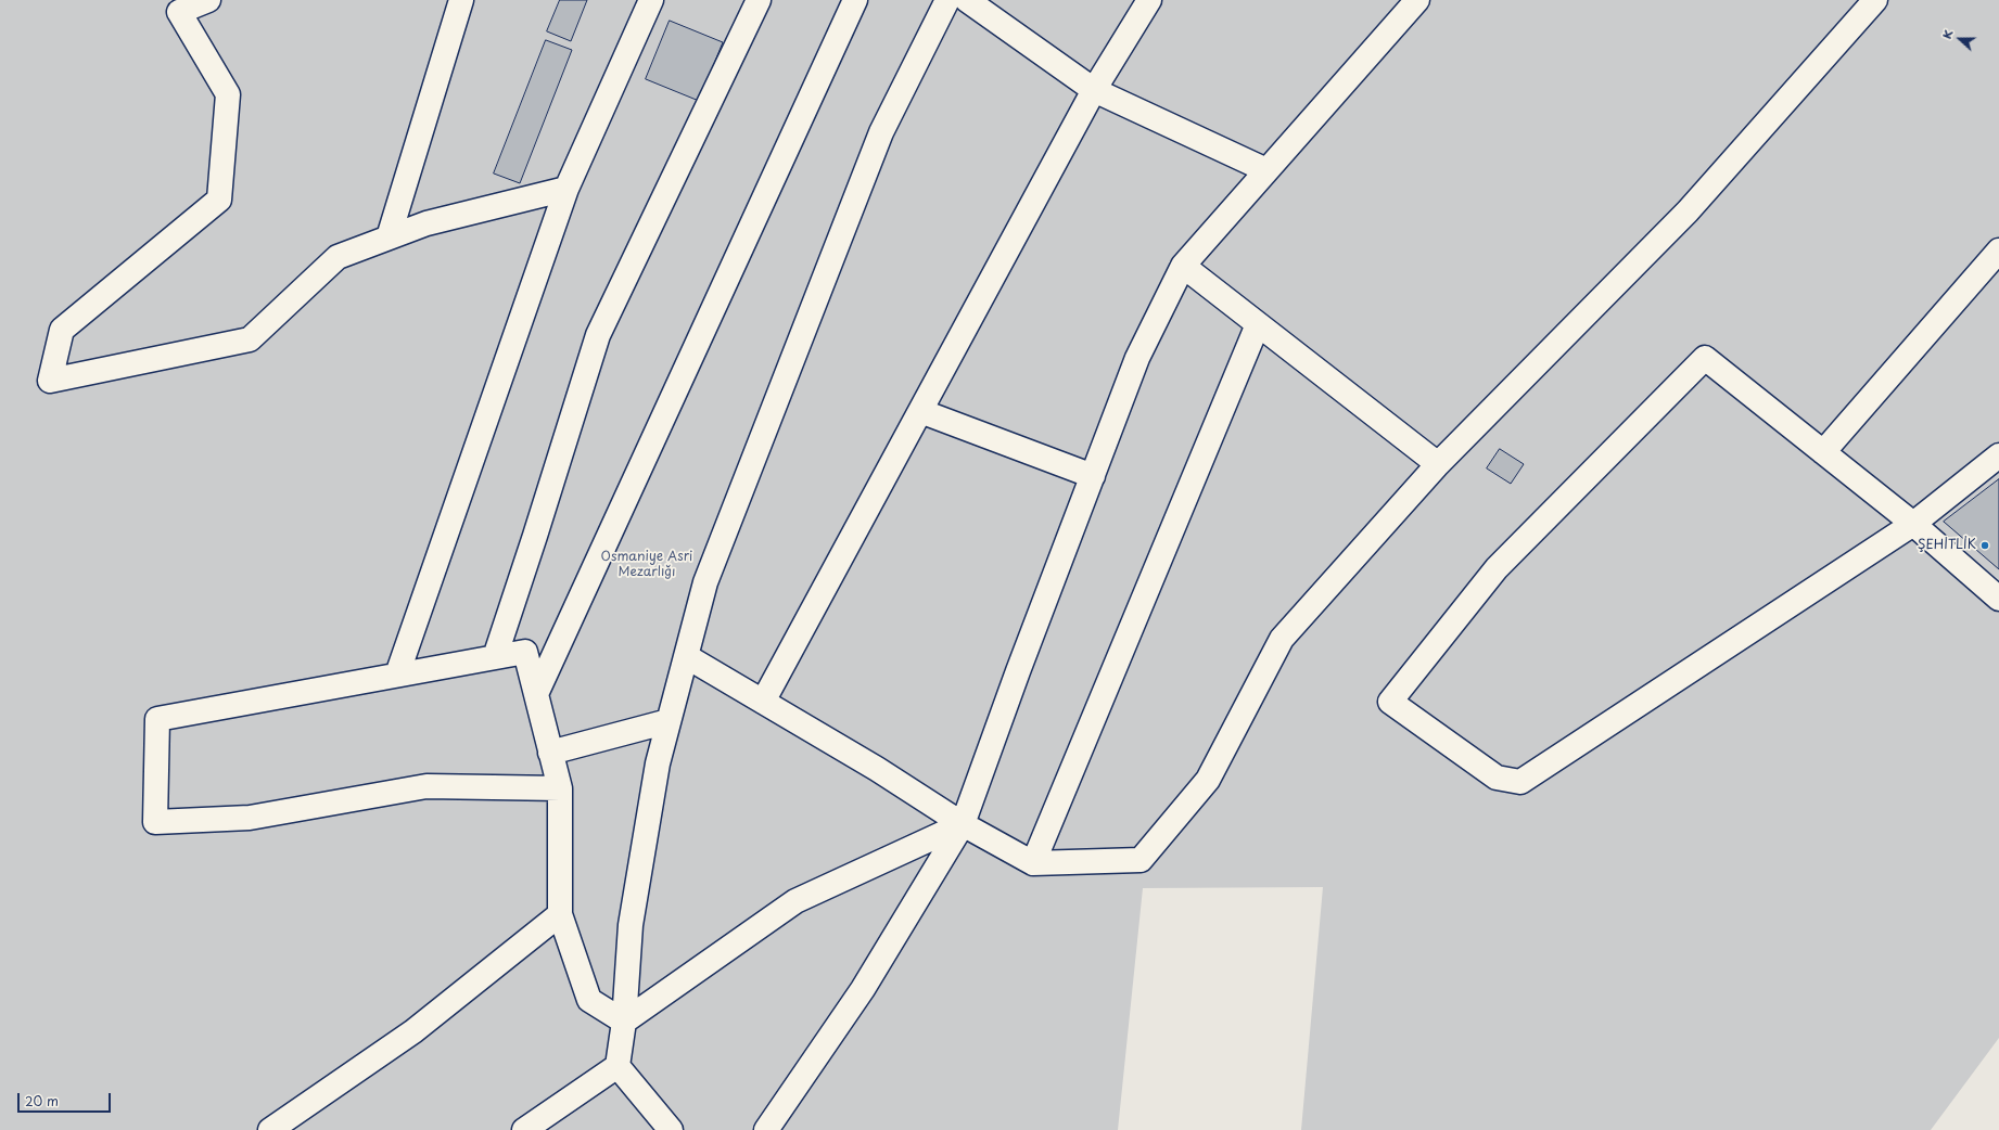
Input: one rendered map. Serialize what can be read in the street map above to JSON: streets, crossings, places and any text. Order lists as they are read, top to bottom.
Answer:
{
  "parks": ["Osmaniye Asri Mezarlığı"],
  "places": ["ŞEHİTLİK"],
  "scale_bar": "20 m",
  "north": "left"
}
